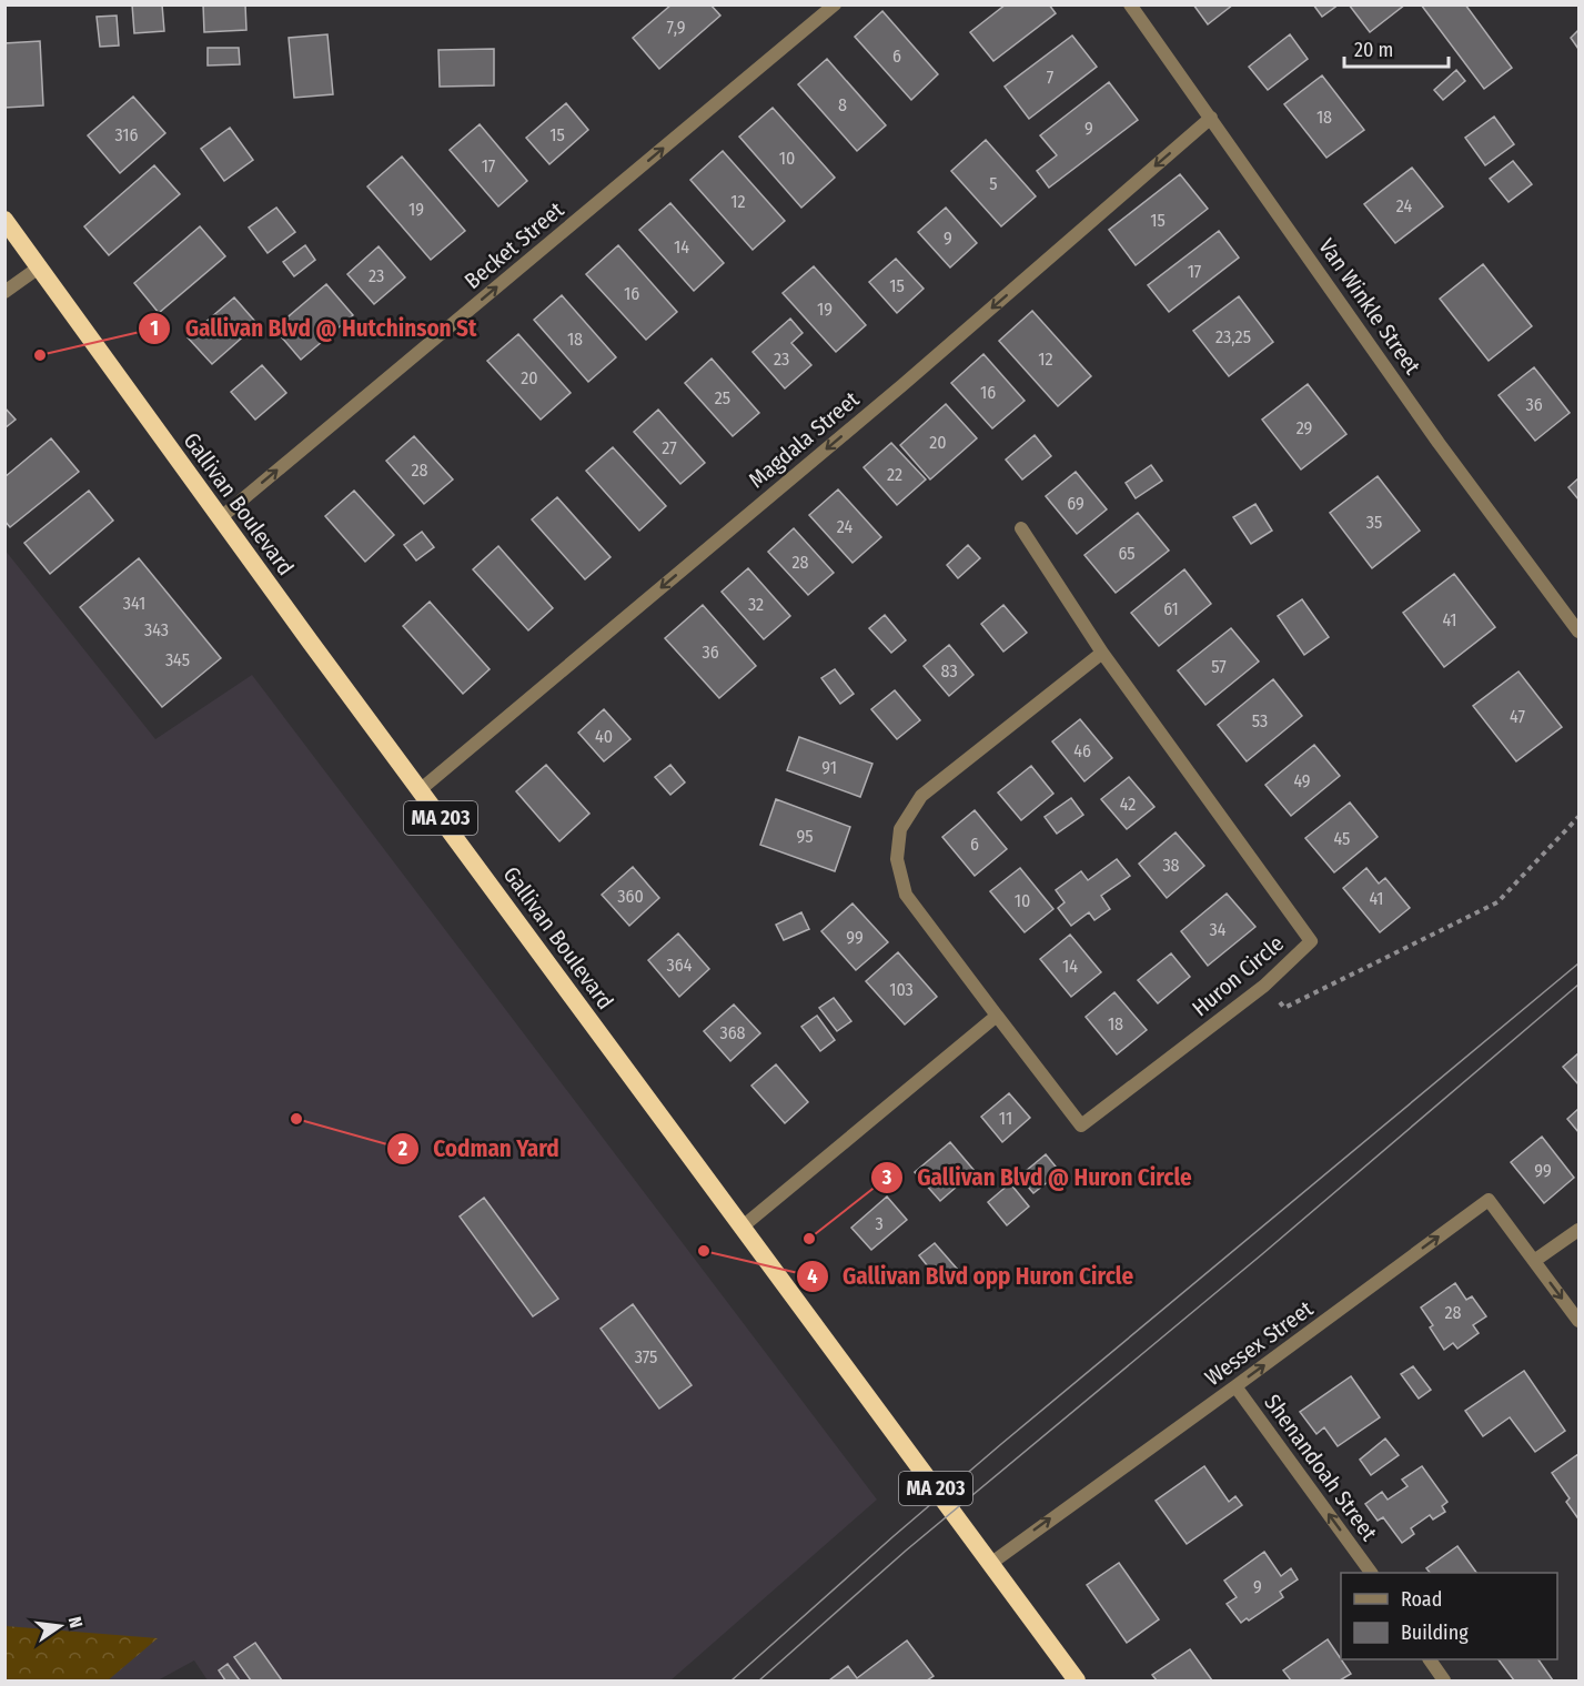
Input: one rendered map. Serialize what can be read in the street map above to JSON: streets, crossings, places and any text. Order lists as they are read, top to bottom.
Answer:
{
  "streets": {
    "highway": ["Gallivan Boulevard", "MA 203"],
    "street": [
      "Becket Street",
      "Van Winkle Street",
      "Magdala Street",
      "Huron Circle",
      "Wessex Street",
      "Shenandoah Street"
    ]
  },
  "crossings": [
    ["Becket Street", "Gallivan Boulevard"],
    ["Van Winkle Street", "Magdala Street"],
    ["Magdala Street", "Gallivan Boulevard"],
    ["Gallivan Boulevard", "Wessex Street"],
    ["Wessex Street", "Shenandoah Street"]
  ],
  "one_way": [
    "Becket Street",
    "Magdala Street",
    "Wessex Street",
    "Shenandoah Street"
  ],
  "places": [
    "Gallivan Blvd @ Hutchinson St",
    "Codman Yard",
    "Gallivan Blvd @ Huron Circle",
    "Gallivan Blvd opp Huron Circle"
  ],
  "house_numbers": [
    "7,9",
    "6",
    "7",
    "8",
    "18",
    "9",
    "316",
    "15",
    "10",
    "17",
    "5",
    "12",
    "24",
    "19",
    "15",
    "9",
    "14",
    "17",
    "23",
    "15",
    "16",
    "19",
    "23,25",
    "18",
    "23",
    "12",
    "20",
    "16",
    "25",
    "36",
    "29",
    "20",
    "27",
    "28",
    "22",
    "69",
    "35",
    "24",
    "65",
    "28",
    "341",
    "32",
    "61",
    "41",
    "343",
    "36",
    "345",
    "57",
    "83",
    "47",
    "53",
    "40",
    "46",
    "91",
    "49",
    "42",
    "95",
    "45",
    "6",
    "38",
    "360",
    "41",
    "10",
    "34",
    "99",
    "364",
    "14",
    "103",
    "18",
    "368",
    "11",
    "99",
    "3",
    "28",
    "375",
    "9"
  ],
  "legend": ["Road", "Building"],
  "scale_bar": "20 m",
  "north": "right"
}
